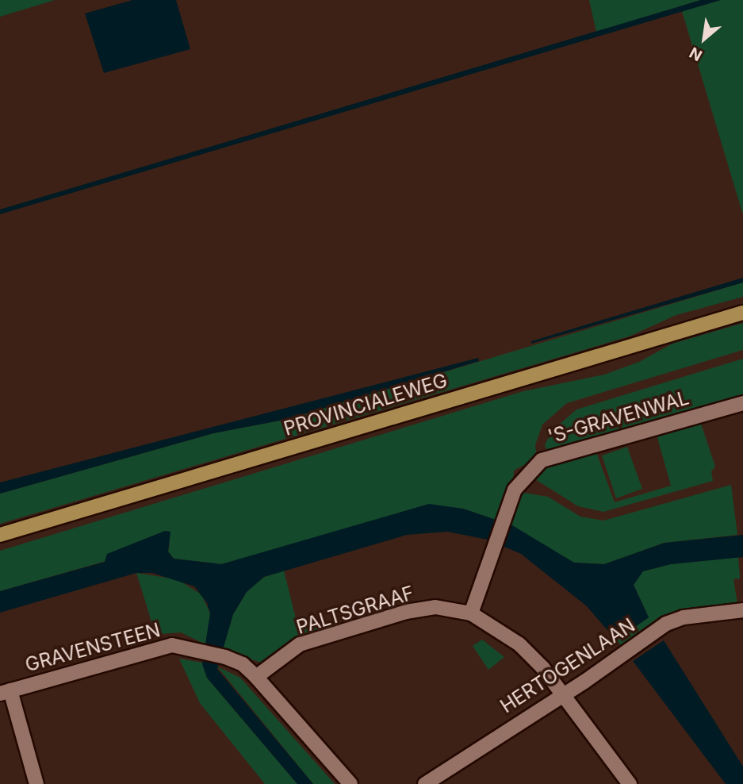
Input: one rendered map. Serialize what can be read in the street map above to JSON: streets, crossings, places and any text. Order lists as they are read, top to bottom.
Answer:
{
  "streets": {
    "main road": ["PROVINCIALEWEG"],
    "street": [
      "'S-GRAVENWAL",
      "PALTSGRAAF",
      "GRAVENSTEEN",
      "HERTOGENLAAN"
    ]
  },
  "crossings": [
    ["'S-GRAVENWAL", "PALTSGRAAF"],
    ["PALTSGRAAF", "GRAVENSTEEN"],
    ["PALTSGRAAF", "HERTOGENLAAN"]
  ],
  "north": "bottom left"
}
